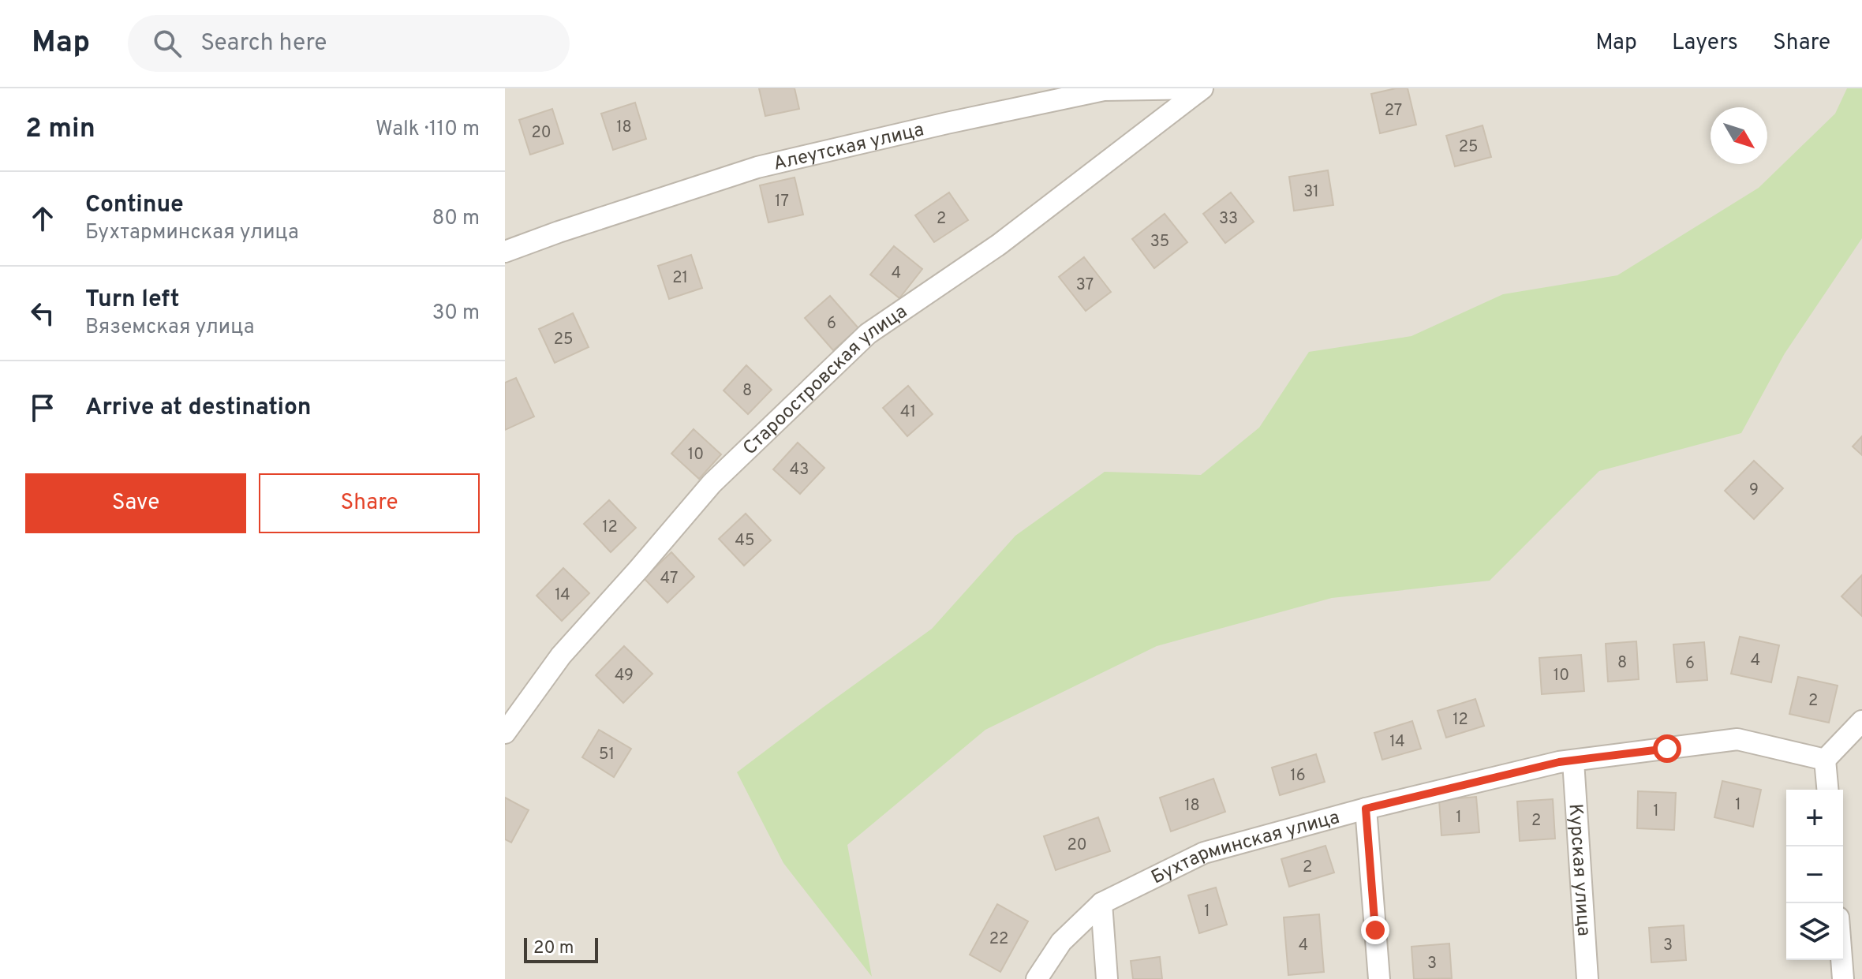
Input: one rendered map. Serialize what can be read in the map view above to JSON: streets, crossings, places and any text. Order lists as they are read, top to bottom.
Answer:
{
  "streets": {
    "street": [
      "Алеутская улица",
      "Староостровская улица",
      "Бухтарминская улица",
      "Курская улица"
    ]
  },
  "crossings": [
    ["Алеутская улица", "Староостровская улица"],
    ["Бухтарминская улица", "Курская улица"]
  ],
  "house_numbers": [
    "27",
    "18",
    "20",
    "25",
    "31",
    "17",
    "2",
    "33",
    "35",
    "4",
    "21",
    "37",
    "6",
    "25",
    "8",
    "41",
    "10",
    "43",
    "9",
    "12",
    "45",
    "47",
    "14",
    "4",
    "8",
    "6",
    "49",
    "10",
    "2",
    "12",
    "14",
    "51",
    "16",
    "1",
    "18",
    "1",
    "1",
    "2",
    "20",
    "2",
    "1",
    "22",
    "4",
    "3",
    "3"
  ],
  "scale_bar": "20 m",
  "north": "bottom right",
  "page": {
    "header": "Map",
    "search": "Search here",
    "nav": ["Map", "Layers", "Share"],
    "heading": ["2 min", "Walk · 110 m"],
    "list": [
      ["Continue", "Бухтарминская улица", "80 m"],
      ["Turn left", "Вяземская улица", "30 m"],
      "Arrive at destination"
    ],
    "buttons": ["Save", "Share"],
    "map_buttons": ["+", "−"],
    "scale": "20 m"
  }
}
